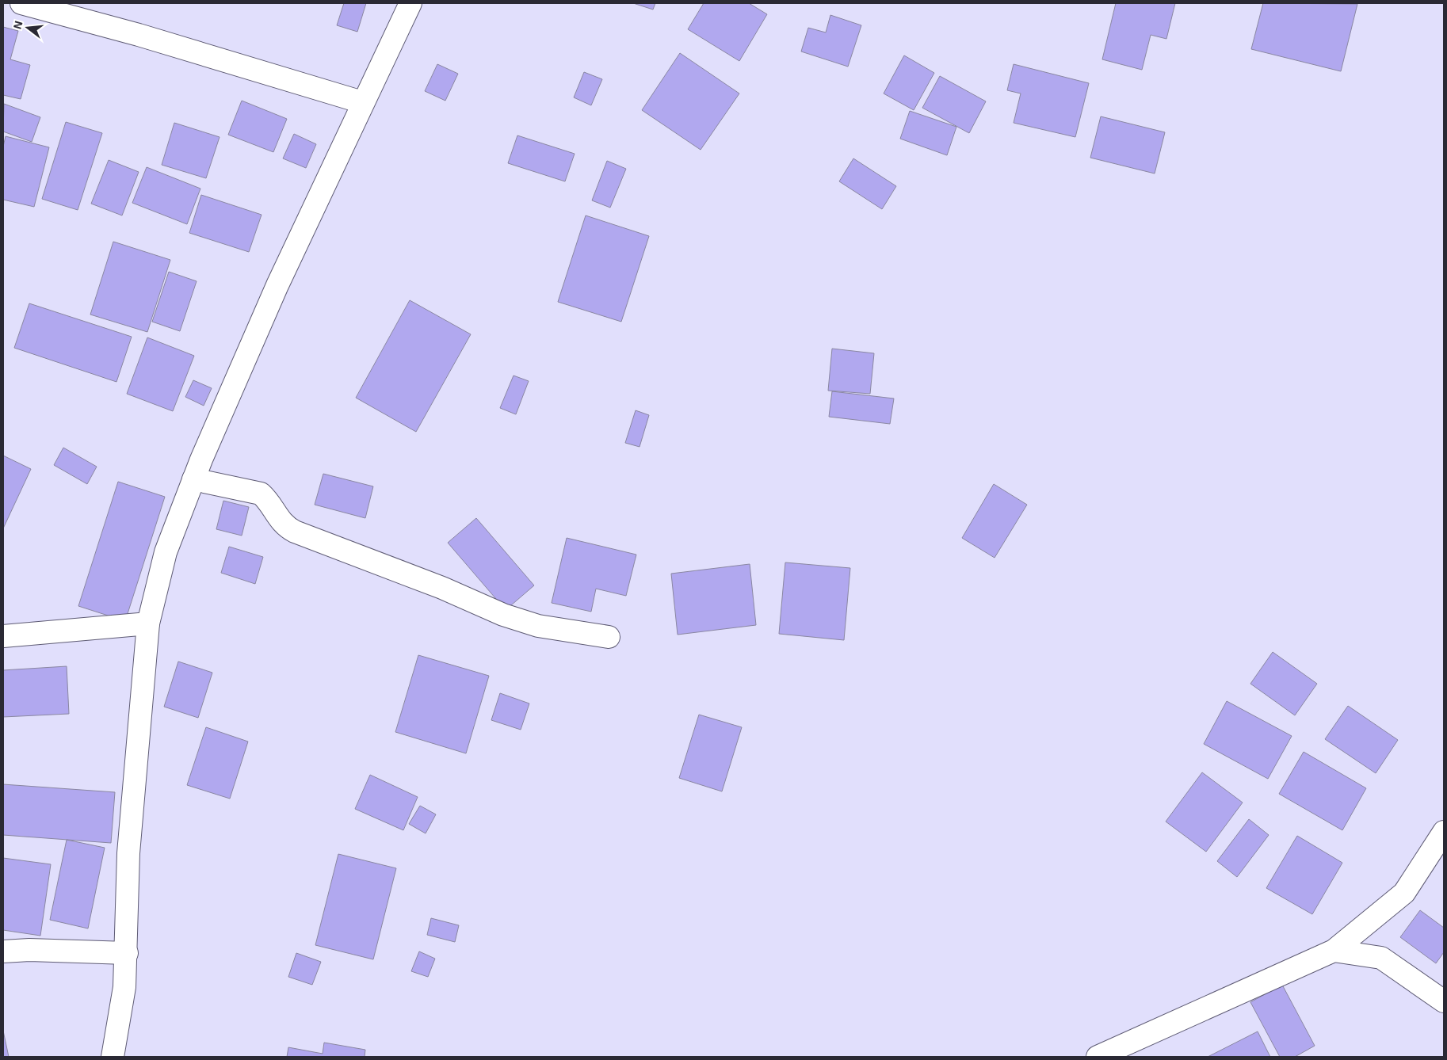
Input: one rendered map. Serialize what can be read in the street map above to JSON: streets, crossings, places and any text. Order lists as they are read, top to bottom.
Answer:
{
  "north": "left"
}
